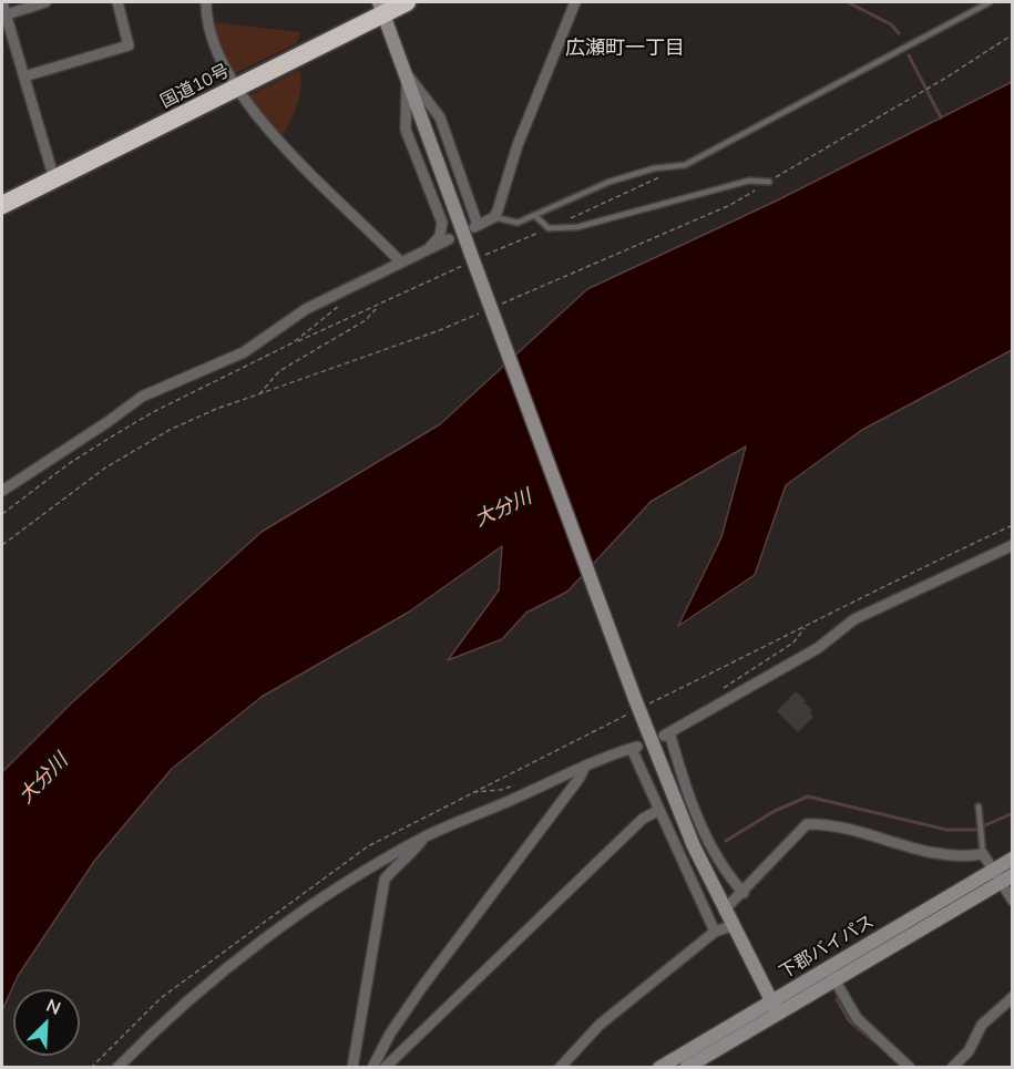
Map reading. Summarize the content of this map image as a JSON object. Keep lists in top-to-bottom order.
{
  "streets": {
    "highway": ["国道10号"],
    "street": ["下郡バイパス"]
  },
  "districts": ["広瀬町一丁目"],
  "water": ["大分川"],
  "north": "top right"
}
